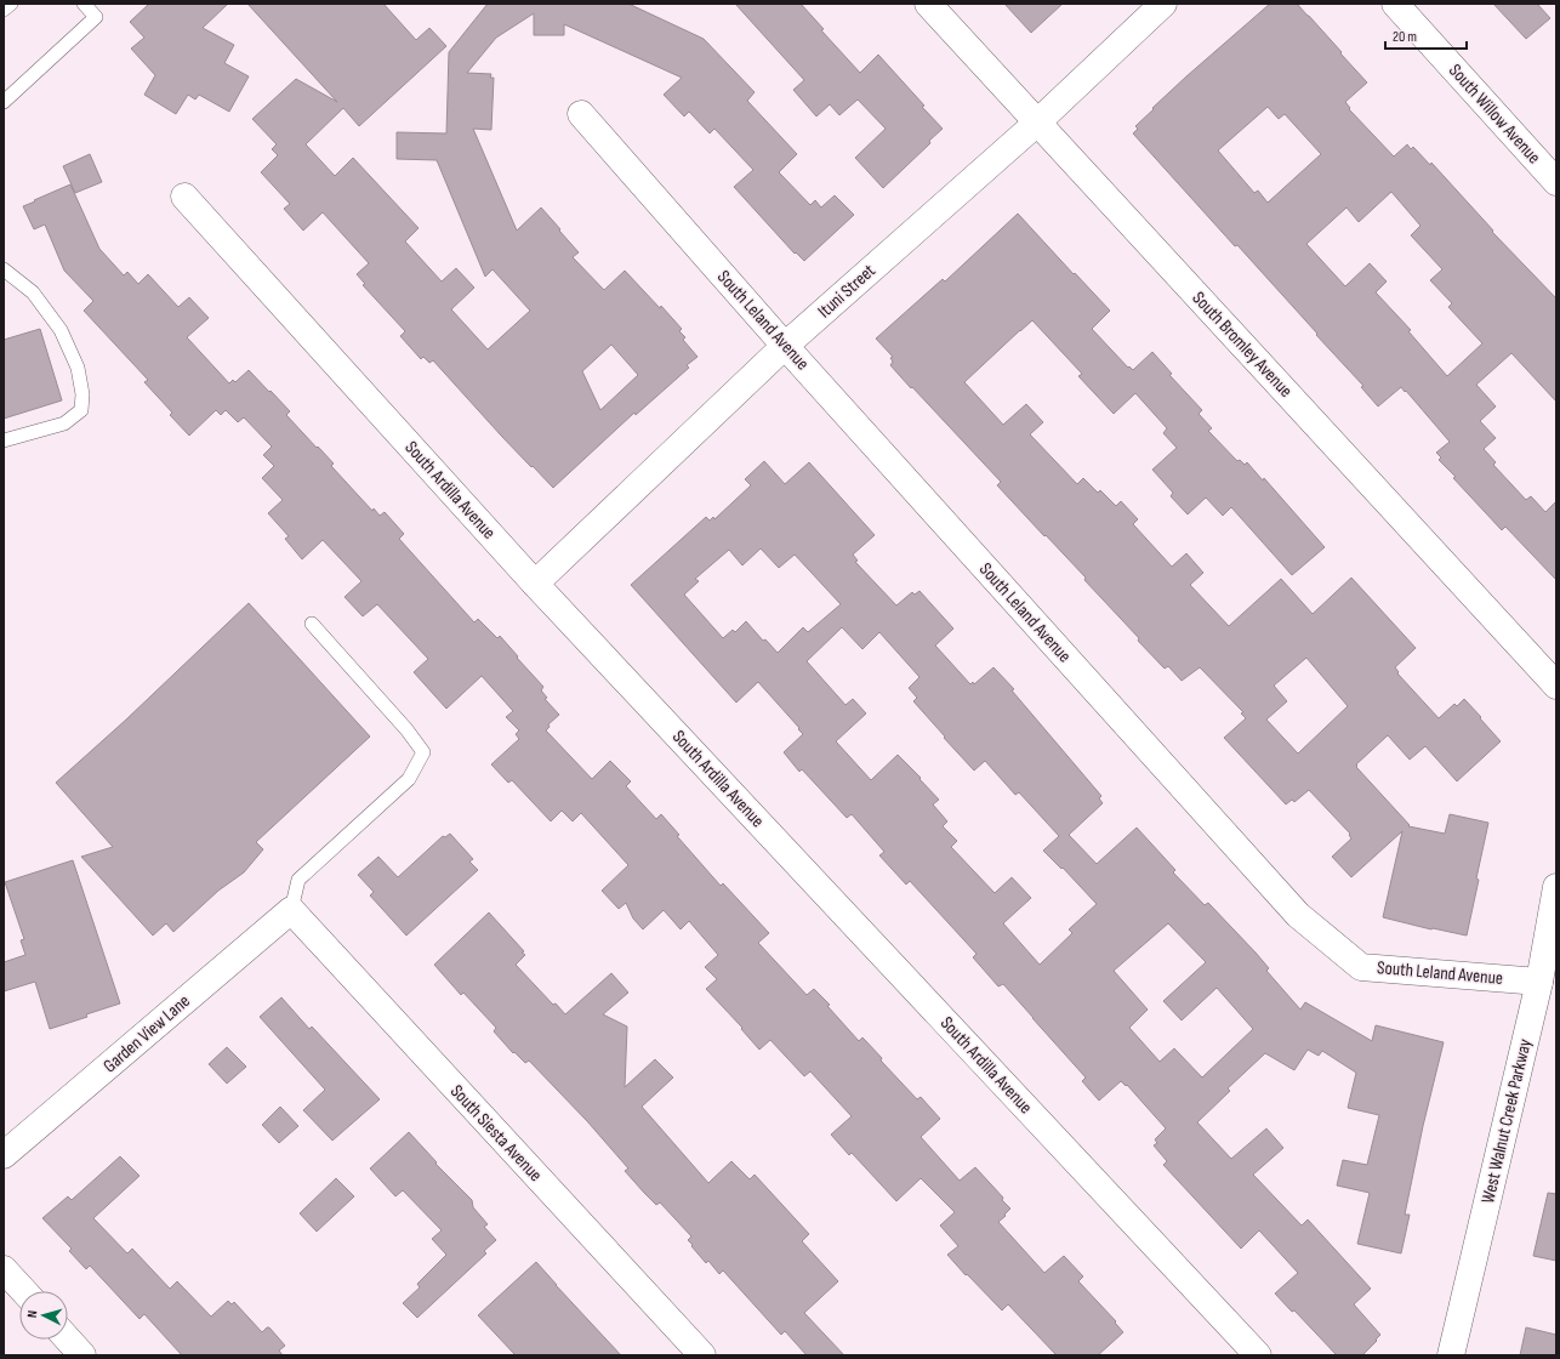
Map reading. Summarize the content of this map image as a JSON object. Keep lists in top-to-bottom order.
{
  "streets": {
    "street": [
      "South Willow Avenue",
      "Ituni Street",
      "South Leland Avenue",
      "South Bromley Avenue",
      "South Ardilla Avenue",
      "Garden View Lane",
      "West Walnut Creek Parkway",
      "South Siesta Avenue"
    ]
  },
  "crossings": [
    ["Ituni Street", "South Leland Avenue"],
    ["Ituni Street", "South Bromley Avenue"],
    ["Ituni Street", "South Ardilla Avenue"],
    ["South Leland Avenue", "West Walnut Creek Parkway"],
    ["Garden View Lane", "South Siesta Avenue"]
  ],
  "scale_bar": "20 m",
  "north": "left"
}
